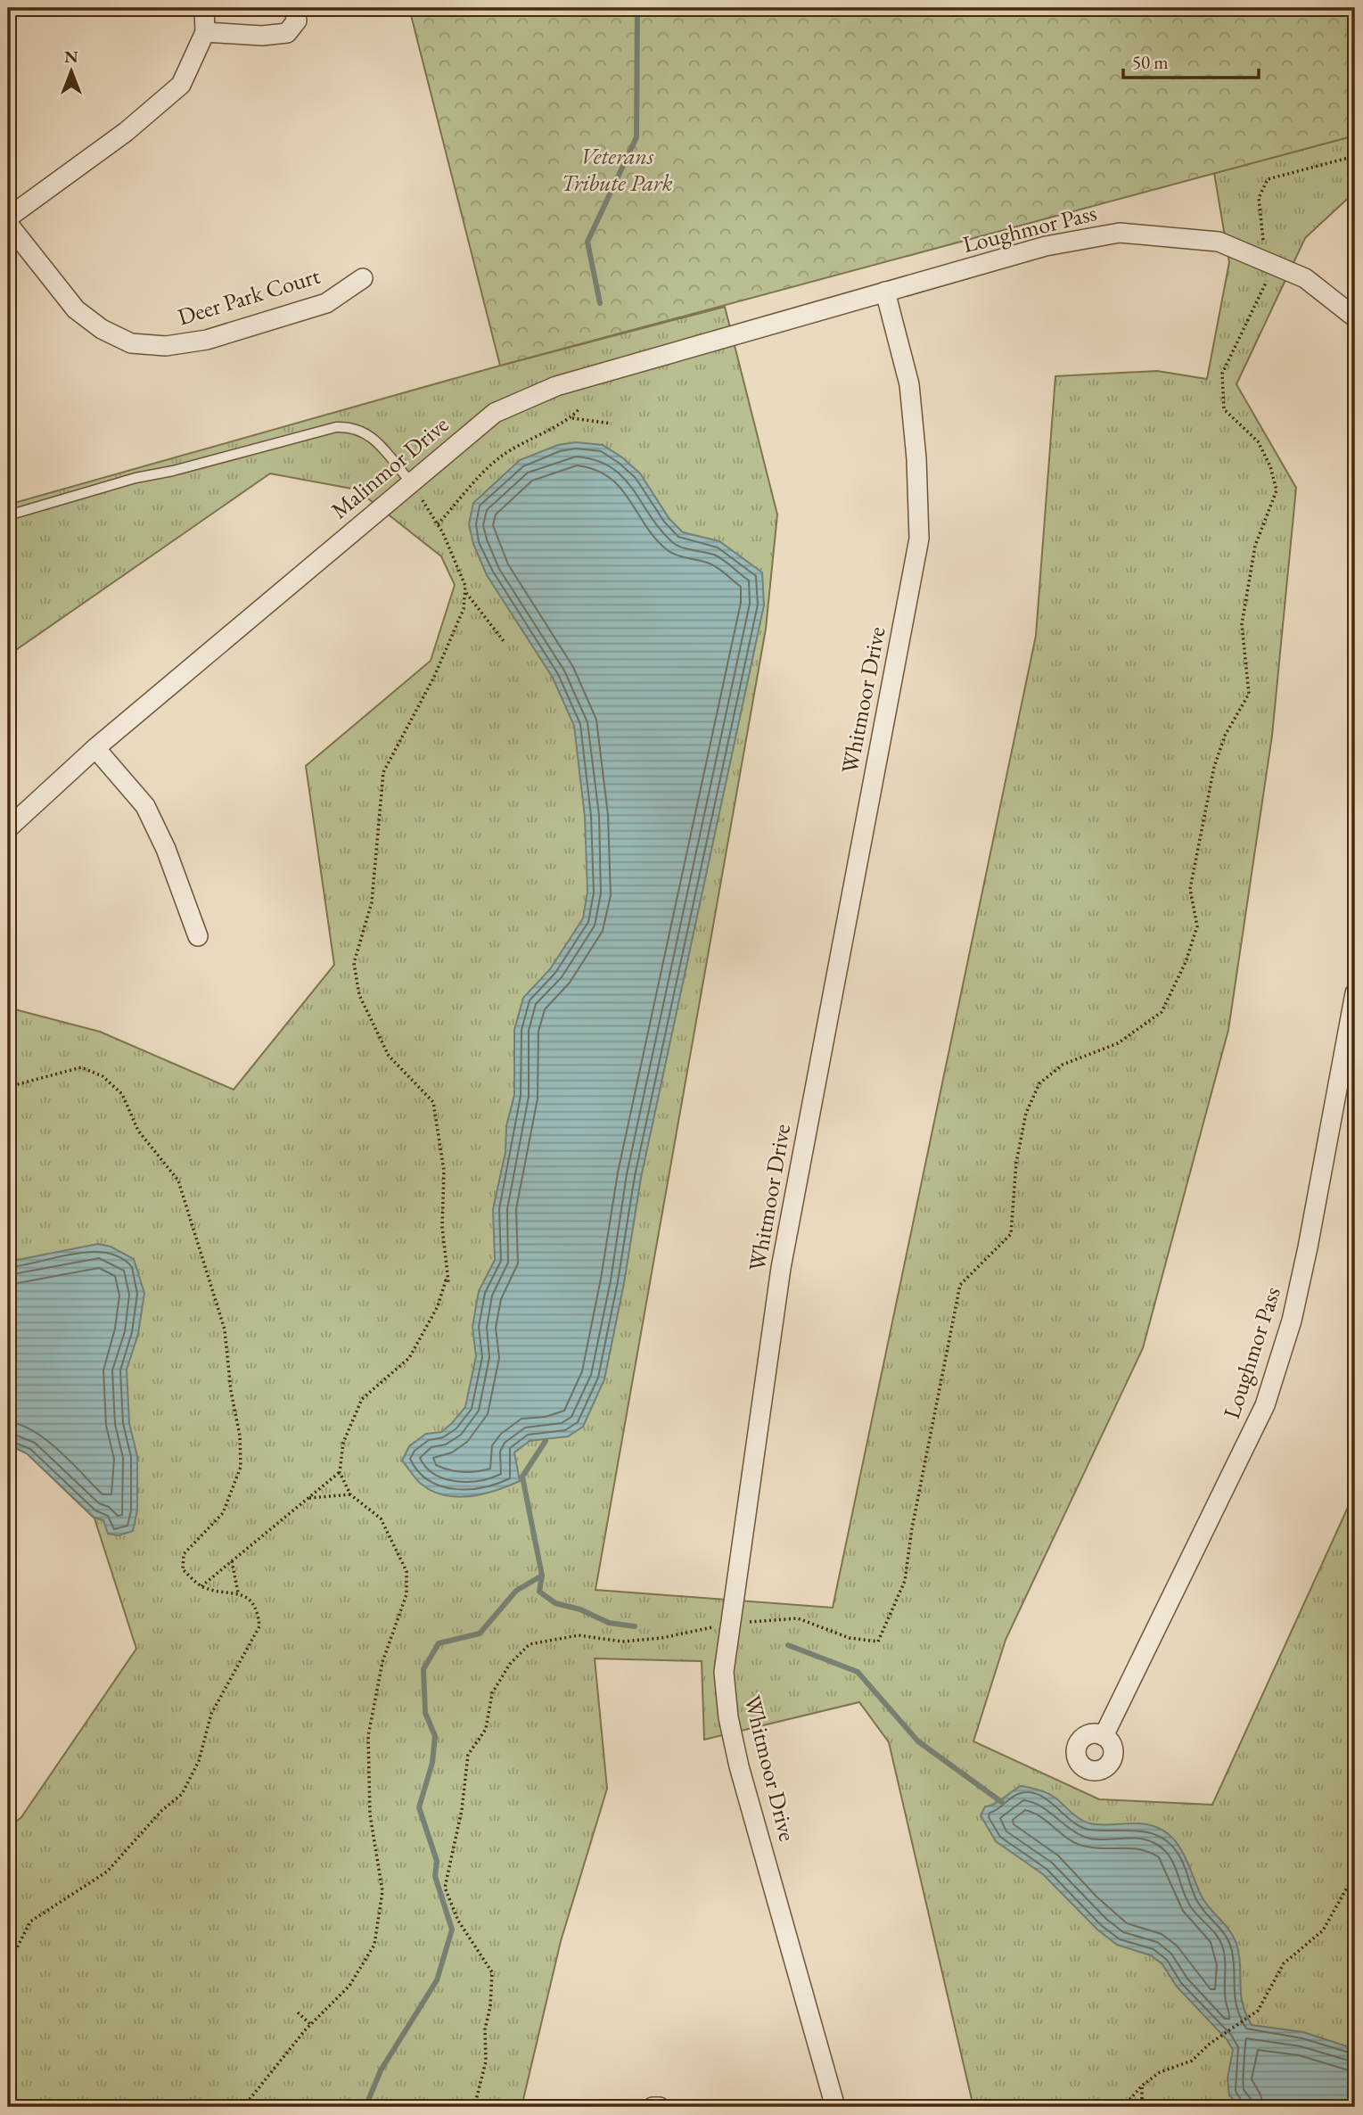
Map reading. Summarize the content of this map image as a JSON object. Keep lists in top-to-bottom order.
{
  "streets": {
    "street": [
      "Loughmor Pass",
      "Deer Park Court",
      "Malinmor Drive",
      "Whitmoor Drive"
    ]
  },
  "crossings": [
    ["Loughmor Pass", "Malinmor Drive"],
    ["Loughmor Pass", "Whitmoor Drive"],
    ["Malinmor Drive", "Whitmoor Drive"]
  ],
  "parks": ["Veterans Tribute Park"],
  "scale_bar": "50 m",
  "north": "top"
}
